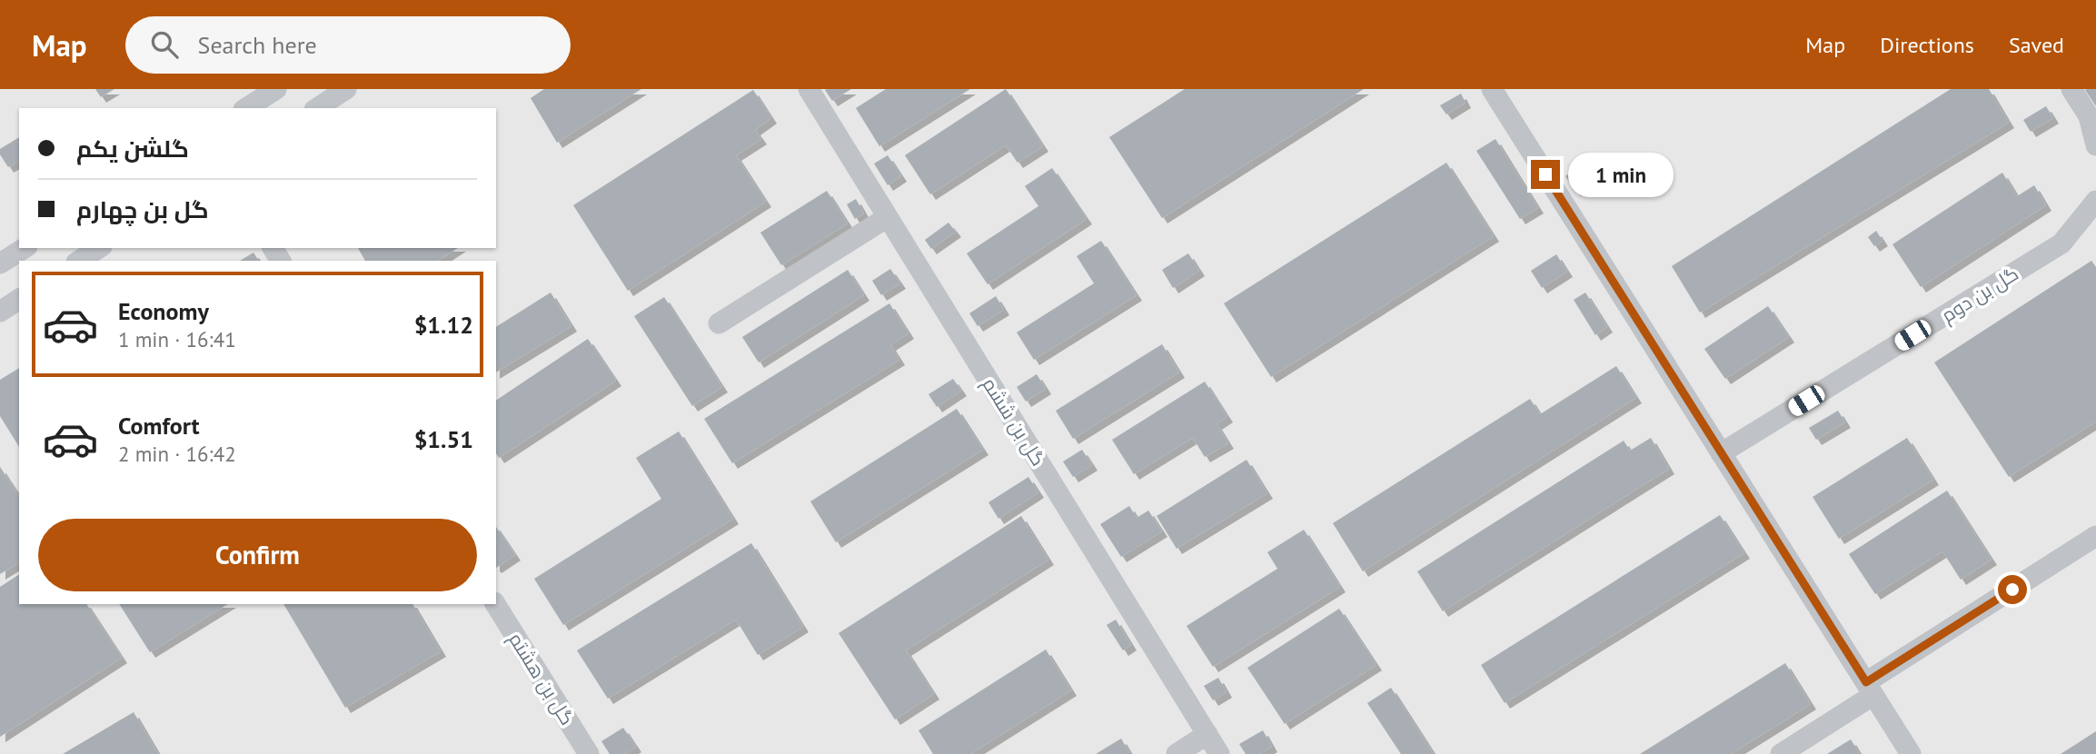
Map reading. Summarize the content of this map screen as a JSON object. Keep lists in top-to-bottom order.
{
  "streets": {
    "street": ["گل بن دوم", "گل بن ششم", "گل بن هشتم"]
  },
  "page": {
    "header": "Map",
    "search": "Search here",
    "nav": ["Map", "Directions", "Saved"],
    "banner": ["گلشن یکم", "گل بن چهارم"],
    "bubble": "1 min",
    "list": [
      {
        "name": "Economy",
        "note": "1 min · 16:41",
        "value": "$1.12"
      },
      {
        "name": "Comfort",
        "note": "2 min · 16:42",
        "value": "$1.51"
      }
    ],
    "buttons": "Confirm"
  }
}
